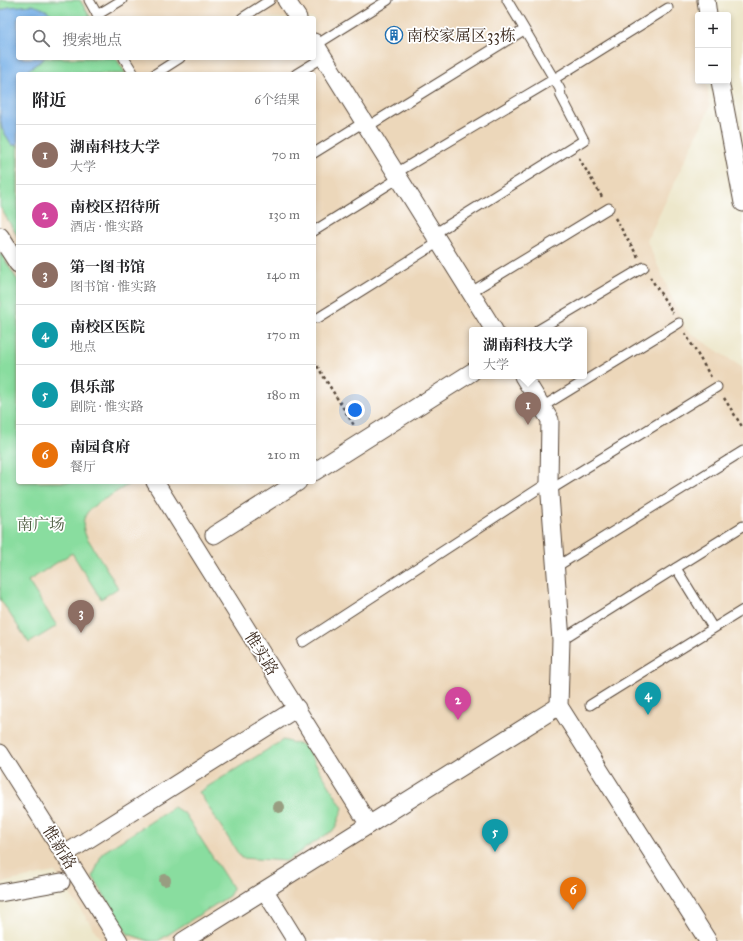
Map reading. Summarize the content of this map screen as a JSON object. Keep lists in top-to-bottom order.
{
  "streets": {
    "street": ["惟实路", "惟新路"]
  },
  "parks": ["南广场"],
  "places": {
    "building": ["南校家属区33栋"]
  },
  "page": {
    "map_buttons": ["+", "−"],
    "search": "搜索地点",
    "heading": ["附近", "6个结果"],
    "list": [
      {
        "mark": "1",
        "name": "湖南科技大学",
        "note": "大学",
        "value": "70 m"
      },
      {
        "mark": "2",
        "name": "南校区招待所",
        "note": "酒店 · 惟实路",
        "value": "130 m"
      },
      {
        "mark": "3",
        "name": "第一图书馆",
        "note": "图书馆 · 惟实路",
        "value": "140 m"
      },
      {
        "mark": "4",
        "name": "南校区医院",
        "note": "地点",
        "value": "170 m"
      },
      {
        "mark": "5",
        "name": "俱乐部",
        "note": "剧院 · 惟实路",
        "value": "180 m"
      },
      {
        "mark": "6",
        "name": "南园食府",
        "note": "餐厅",
        "value": "210 m"
      }
    ],
    "popup": ["湖南科技大学", "大学"],
    "pins": [
      "1",
      "3",
      "4",
      "2",
      "5",
      "6"
    ]
  }
}
